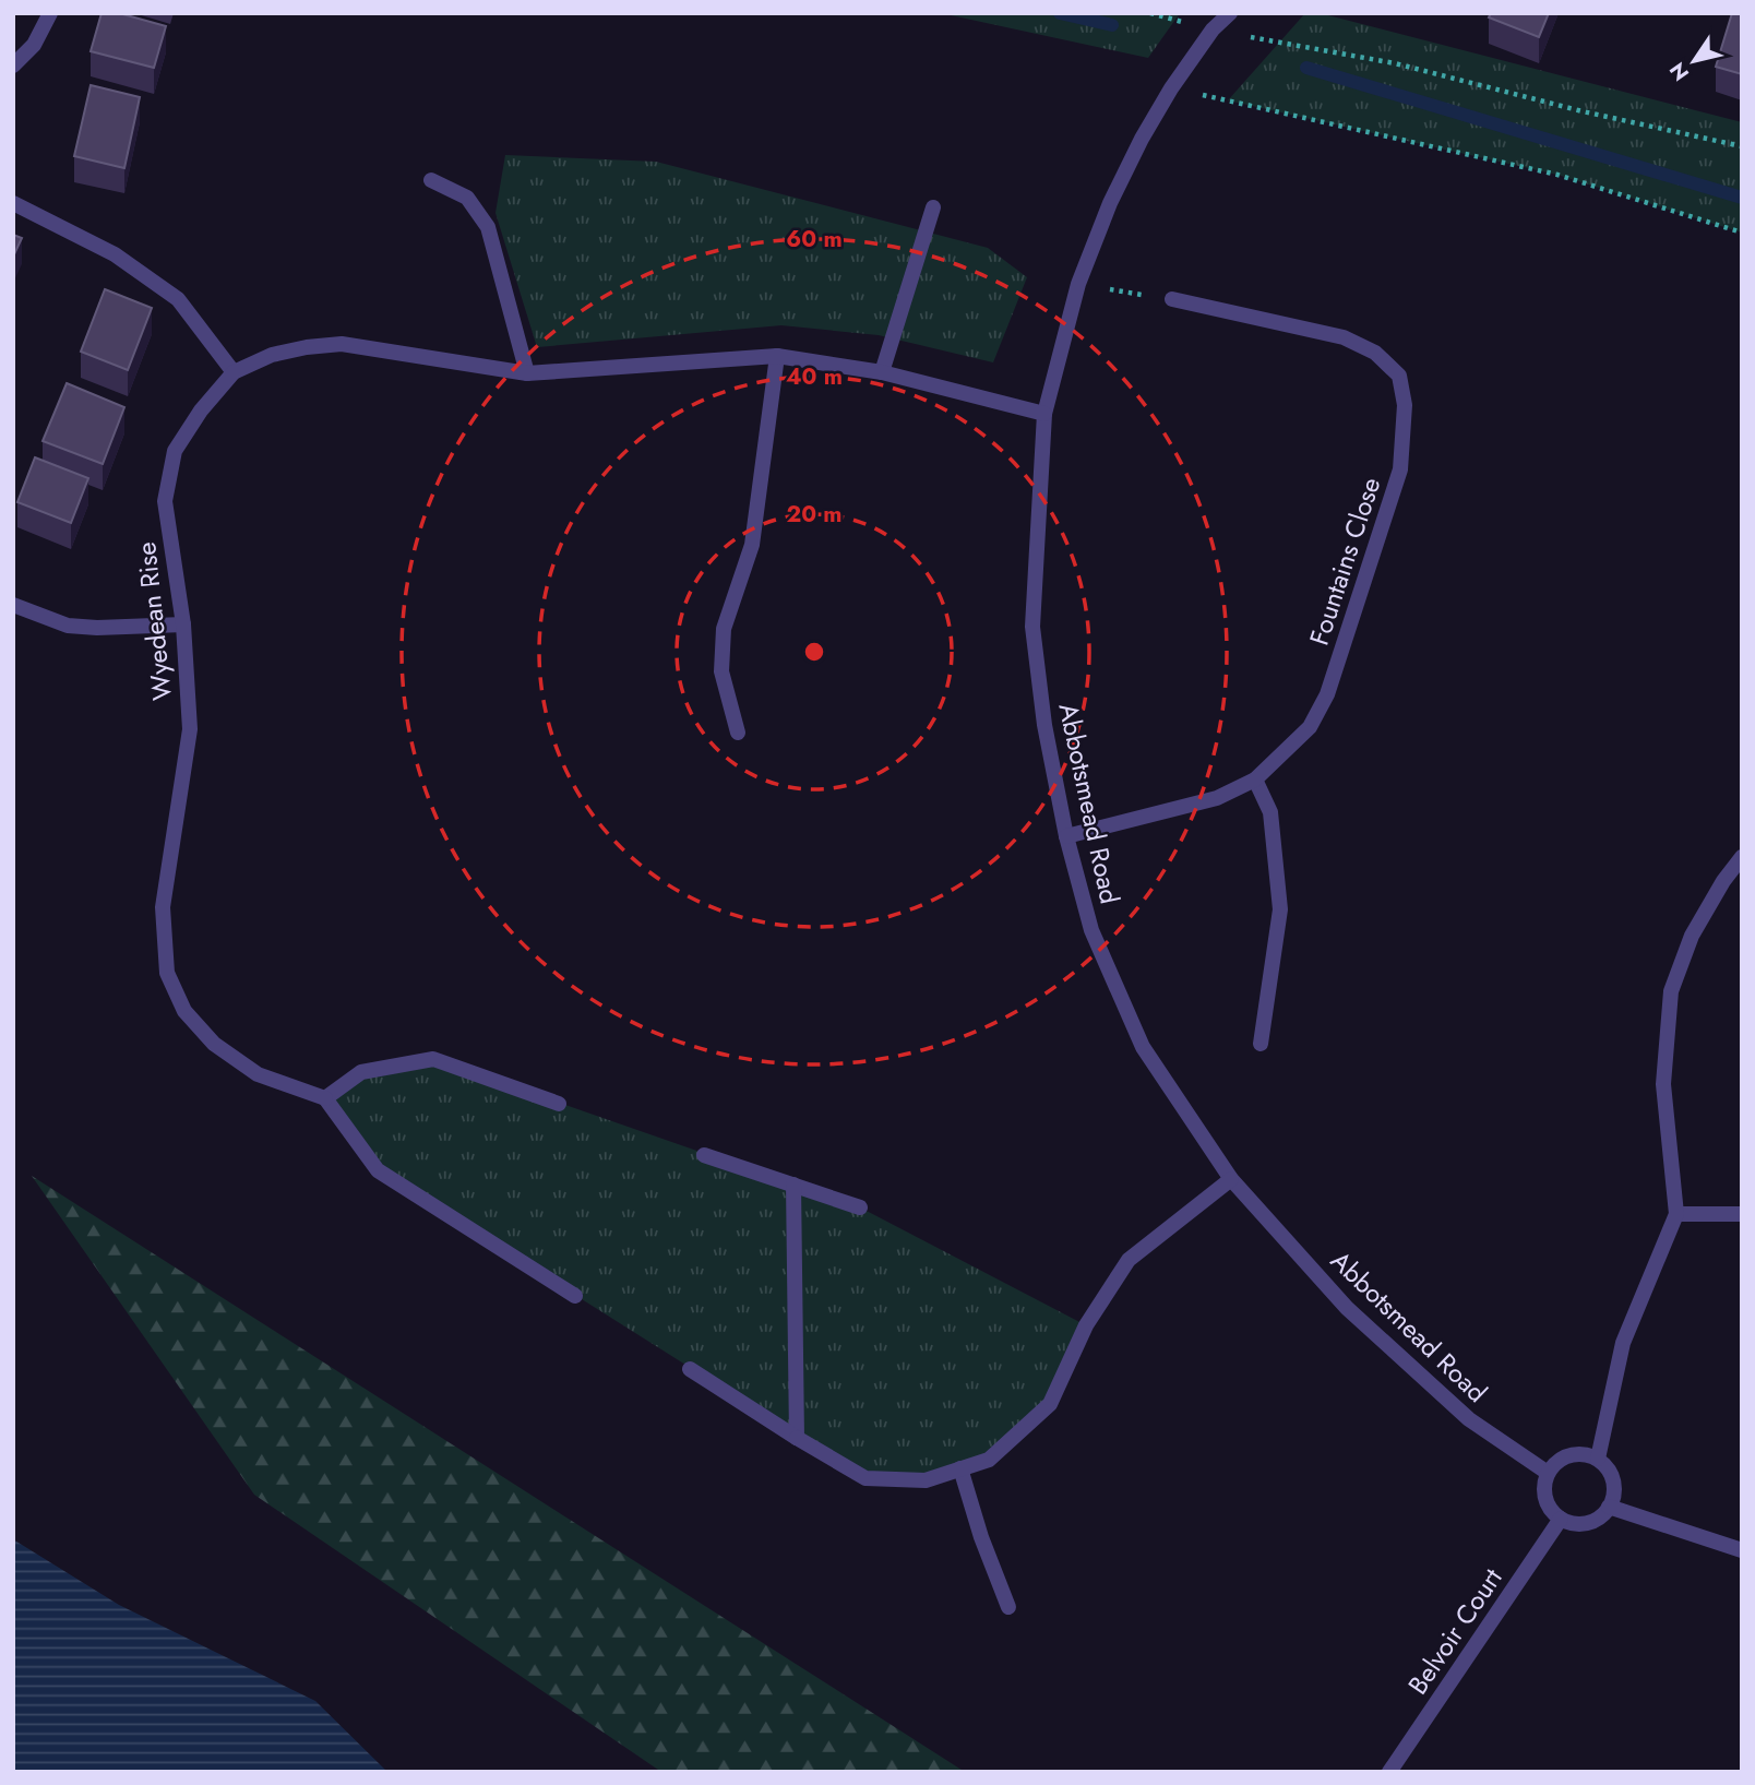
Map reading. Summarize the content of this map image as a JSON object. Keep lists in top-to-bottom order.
{
  "streets": {
    "street": [
      "Fountains Close",
      "Wyedean Rise",
      "Abbotsmead Road",
      "Belvoir Court"
    ]
  },
  "crossings": [
    ["Fountains Close", "Abbotsmead Road"],
    ["Wyedean Rise", "Abbotsmead Road"],
    ["Abbotsmead Road", "Belvoir Court"]
  ],
  "north": "bottom left",
  "rings": ["60 m", "40 m", "20 m"]
}
